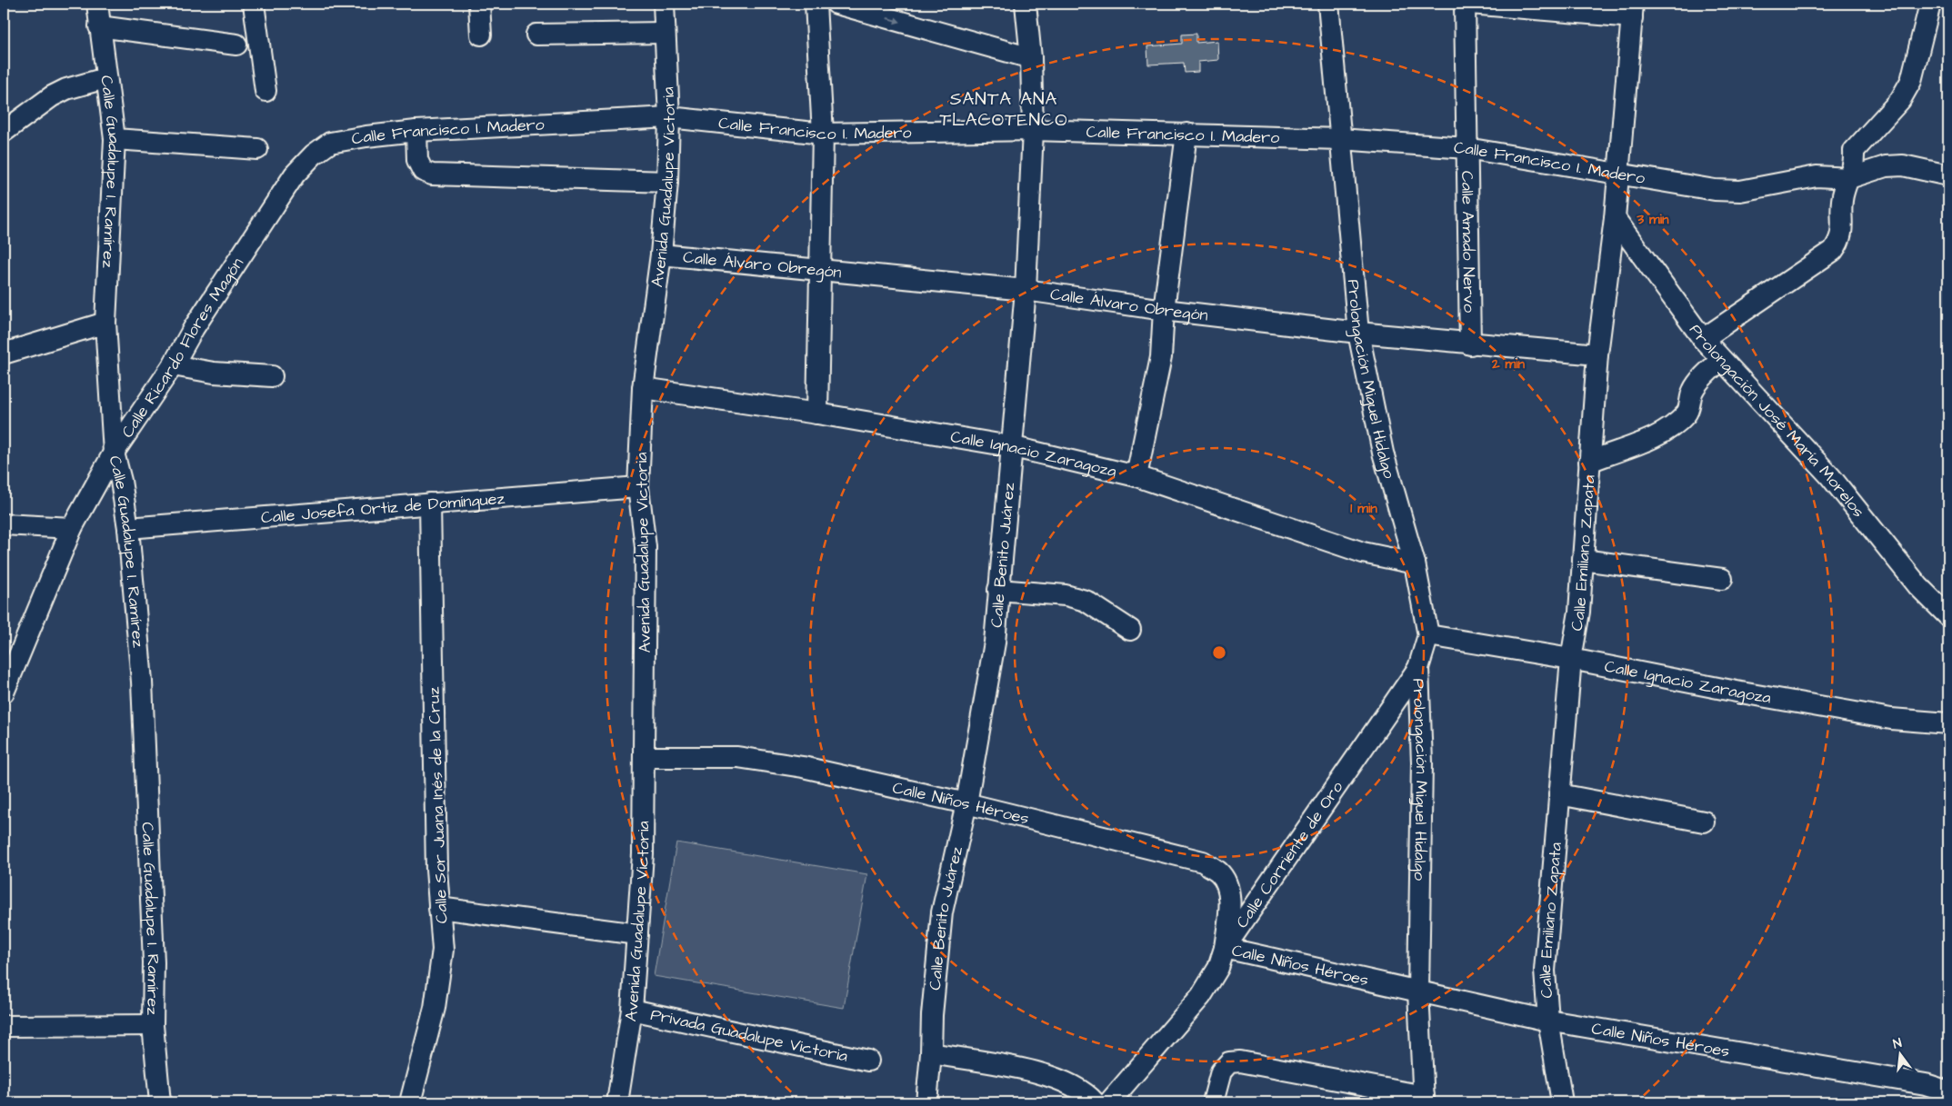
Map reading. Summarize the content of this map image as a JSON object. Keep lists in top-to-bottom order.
{
  "streets": {
    "street": [
      "Calle Francisco I. Madero",
      "Calle Guadalupe I. Ramírez",
      "Avenida Guadalupe Victoria",
      "Calle Amado Nervo",
      "Calle Álvaro Obregón",
      "Calle Ricardo Flores Magón",
      "Prolongación Miguel Hidalgo",
      "Prolongación José María Morelos",
      "Calle Ignacio Zaragoza",
      "Calle Josefa Ortiz de Domínguez",
      "Calle Emiliano Zapata",
      "Calle Benito Juárez",
      "Calle Niños Héroes",
      "Calle Sor Juana Inés de la Cruz",
      "Calle Corriente de Oro",
      "Privada Guadalupe Victoria"
    ]
  },
  "crossings": [
    ["Calle Francisco I. Madero", "Avenida Guadalupe Victoria"],
    ["Calle Francisco I. Madero", "Calle Amado Nervo"],
    ["Calle Francisco I. Madero", "Calle Ricardo Flores Magón"],
    ["Calle Francisco I. Madero", "Prolongación Miguel Hidalgo"],
    ["Calle Francisco I. Madero", "Calle Emiliano Zapata"],
    ["Calle Francisco I. Madero", "Calle Benito Juárez"],
    ["Calle Guadalupe I. Ramírez", "Calle Ricardo Flores Magón"],
    ["Calle Guadalupe I. Ramírez", "Calle Josefa Ortiz de Domínguez"],
    ["Avenida Guadalupe Victoria", "Calle Álvaro Obregón"],
    ["Avenida Guadalupe Victoria", "Calle Ignacio Zaragoza"],
    ["Avenida Guadalupe Victoria", "Calle Josefa Ortiz de Domínguez"],
    ["Avenida Guadalupe Victoria", "Calle Niños Héroes"],
    ["Avenida Guadalupe Victoria", "Privada Guadalupe Victoria"],
    ["Calle Amado Nervo", "Calle Álvaro Obregón"],
    ["Calle Álvaro Obregón", "Prolongación Miguel Hidalgo"],
    ["Calle Álvaro Obregón", "Calle Emiliano Zapata"],
    ["Calle Álvaro Obregón", "Calle Benito Juárez"],
    ["Prolongación Miguel Hidalgo", "Calle Ignacio Zaragoza"],
    ["Prolongación Miguel Hidalgo", "Calle Niños Héroes"],
    ["Prolongación Miguel Hidalgo", "Calle Corriente de Oro"],
    ["Prolongación José María Morelos", "Calle Emiliano Zapata"],
    ["Calle Ignacio Zaragoza", "Calle Emiliano Zapata"],
    ["Calle Ignacio Zaragoza", "Calle Benito Juárez"],
    ["Calle Josefa Ortiz de Domínguez", "Calle Sor Juana Inés de la Cruz"],
    ["Calle Emiliano Zapata", "Calle Niños Héroes"],
    ["Calle Benito Juárez", "Calle Niños Héroes"],
    ["Calle Niños Héroes", "Calle Corriente de Oro"]
  ],
  "districts": ["SANTA ANA TLACOTENCO"],
  "north": "top",
  "rings": ["3 min", "2 min", "1 min"]
}
